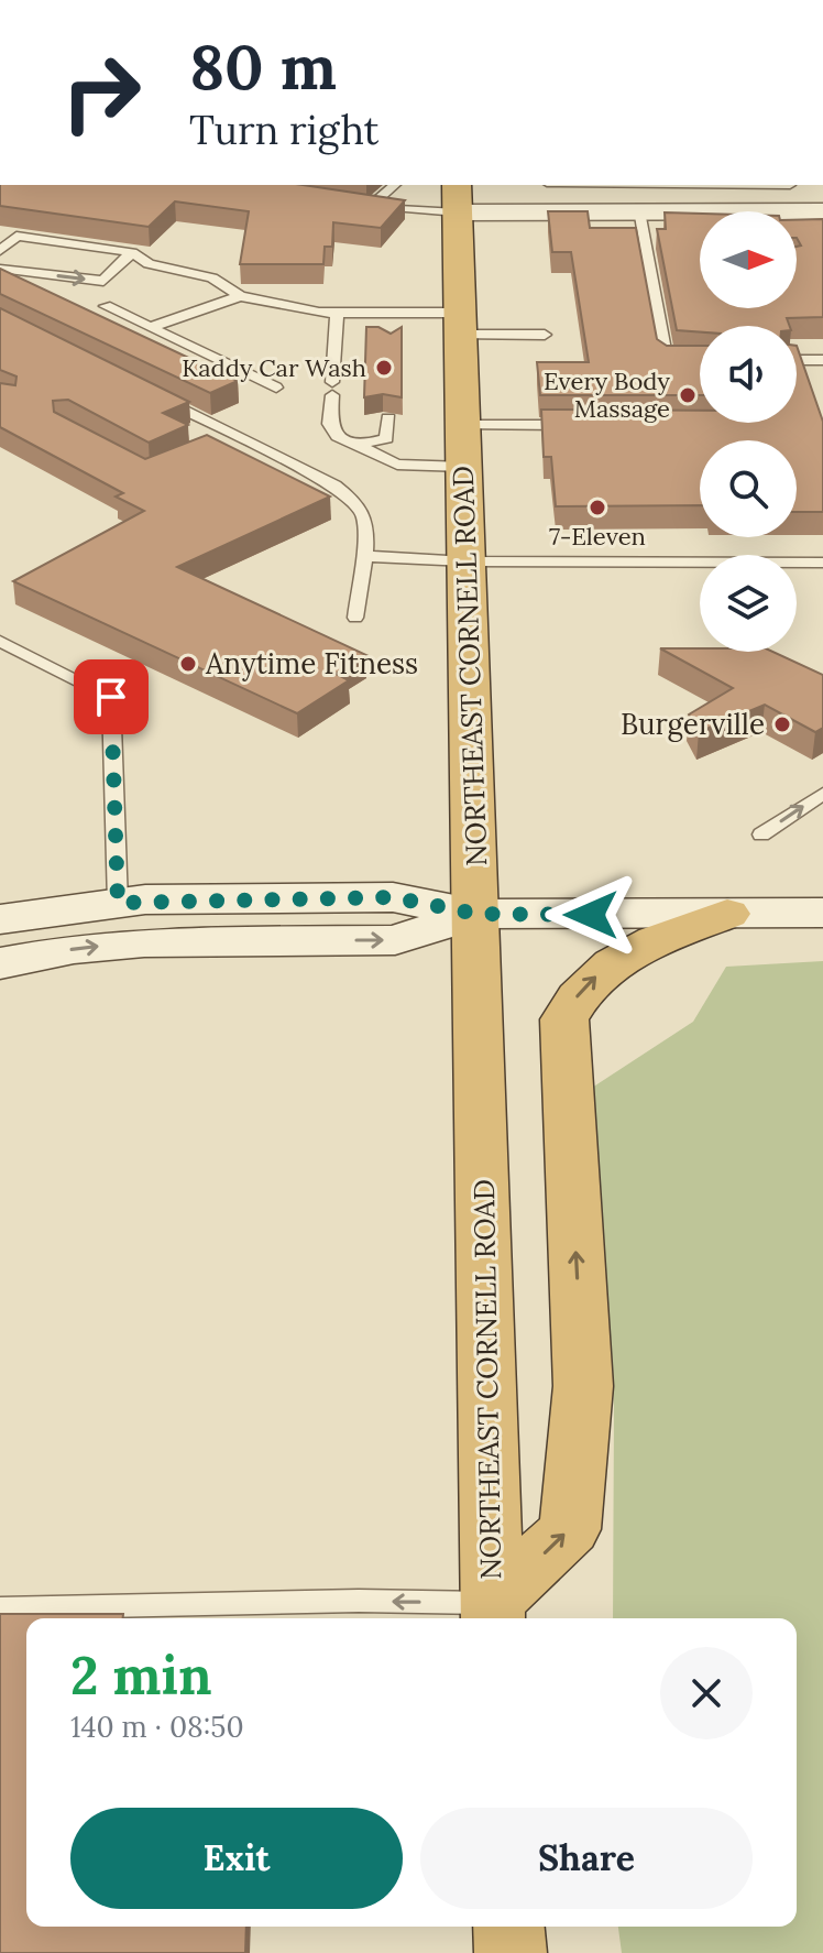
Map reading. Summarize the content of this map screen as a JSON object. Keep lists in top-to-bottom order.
{
  "streets": {
    "highway": ["NORTHEAST CORNELL ROAD"]
  },
  "places": [
    "Kaddy Car Wash",
    "Every Body Massage",
    "7-Eleven",
    "Anytime Fitness",
    "Burgerville"
  ],
  "north": "right",
  "page": {
    "turn": ["80 m", "Turn right"],
    "heading": ["2 min", "140 m · 08:50"],
    "buttons": ["Exit", "Share"]
  }
}
